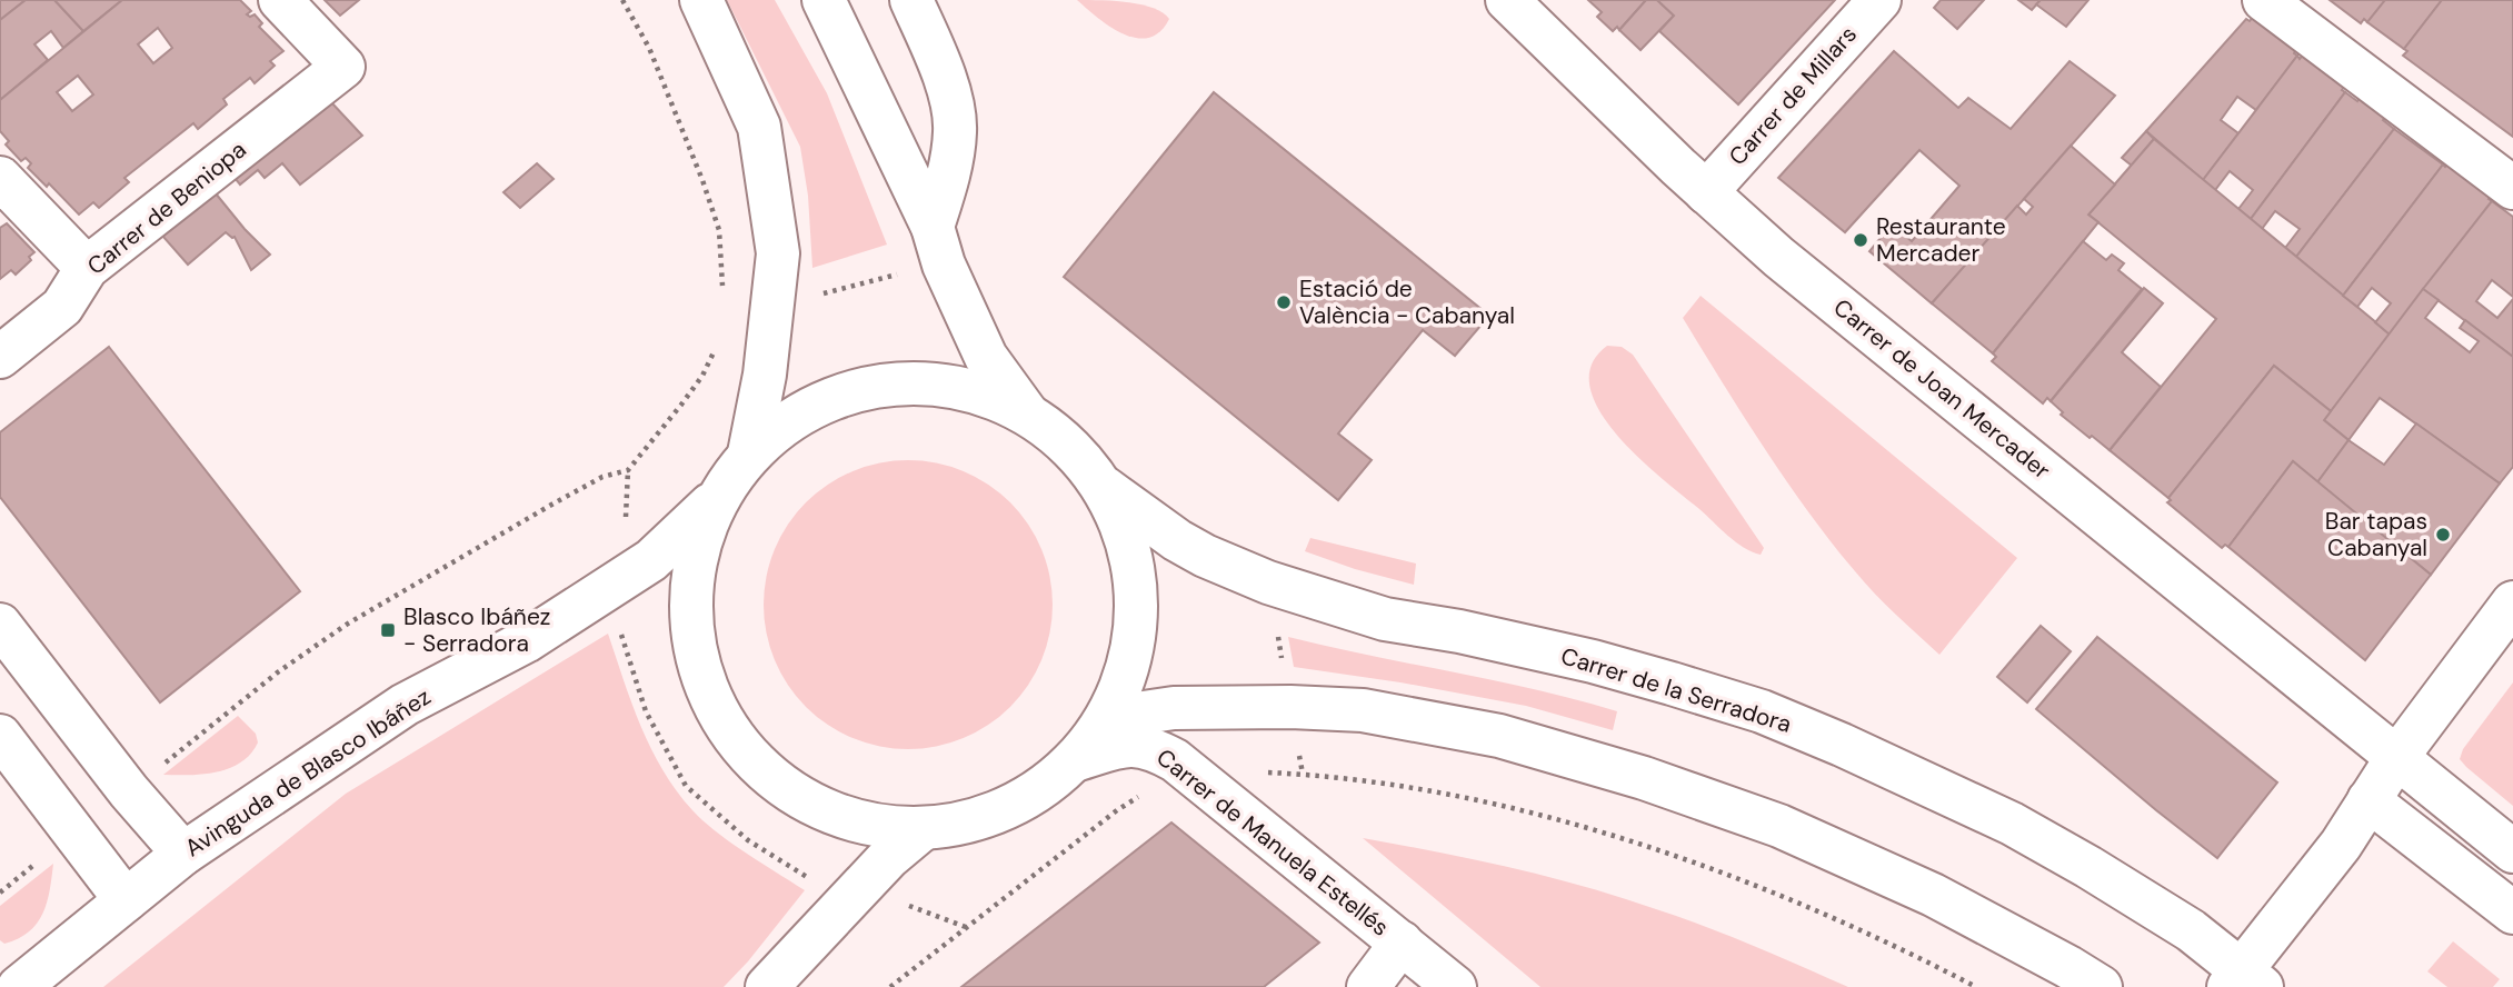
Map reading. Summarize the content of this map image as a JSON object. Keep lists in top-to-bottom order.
{
  "streets": {
    "main road": [
      "Carrer de Millars",
      "Carrer de Beniopa",
      "Carrer de Joan Mercader",
      "Carrer de la Serradora",
      "Avinguda de Blasco Ibáñez",
      "Carrer de Manuela Estellés"
    ]
  },
  "crossings": [
    ["Carrer de Millars", "Carrer de Joan Mercader"]
  ],
  "places": {
    "other": ["Restaurante Mercader", "Estació de València - Cabanyal", "Bar tapas Cabanyal"],
    "transit": ["Blasco Ibáñez - Serradora"]
  }
}
